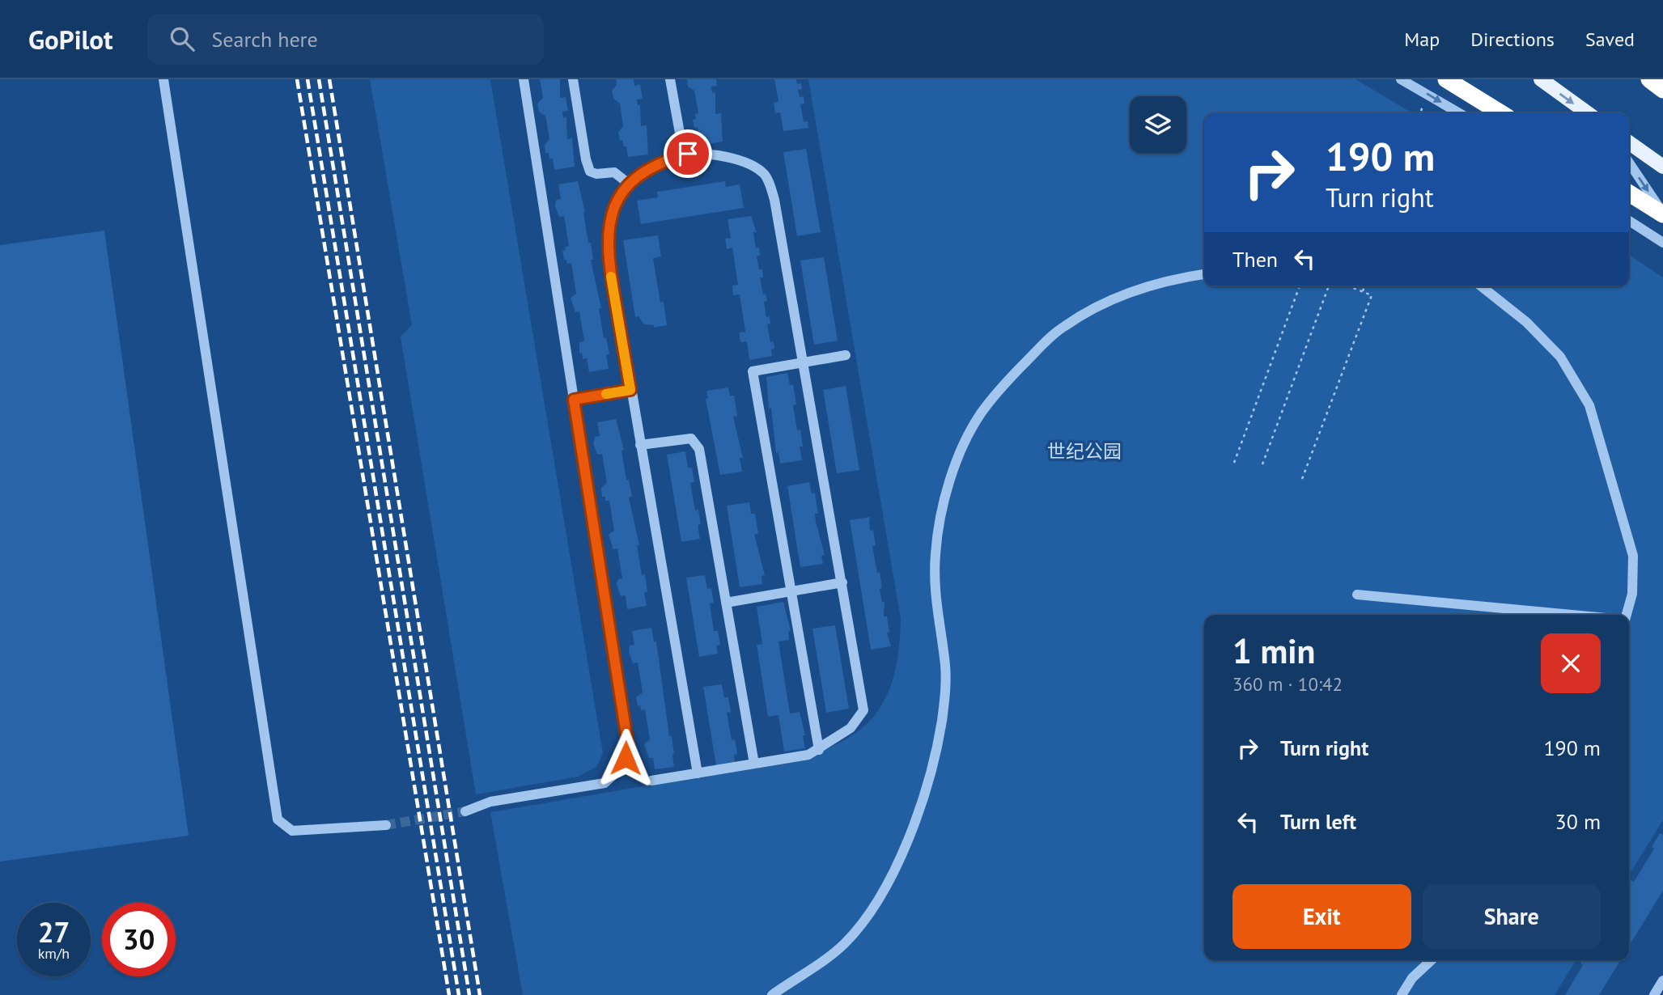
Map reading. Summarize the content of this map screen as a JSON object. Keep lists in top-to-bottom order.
{
  "parks": ["世纪公园"],
  "page": {
    "header": "GoPilot",
    "search": "Search here",
    "nav": ["Map", "Directions", "Saved"],
    "turn": ["190 m", "Turn right"],
    "then": "Then",
    "heading": ["1 min", "360 m · 10:42"],
    "list": [
      {
        "name": "Turn right",
        "value": "190 m"
      },
      {
        "name": "Turn left",
        "value": "30 m"
      }
    ],
    "buttons": ["Exit", "Share"],
    "speed": "27 km/h",
    "limit": "30"
  }
}
